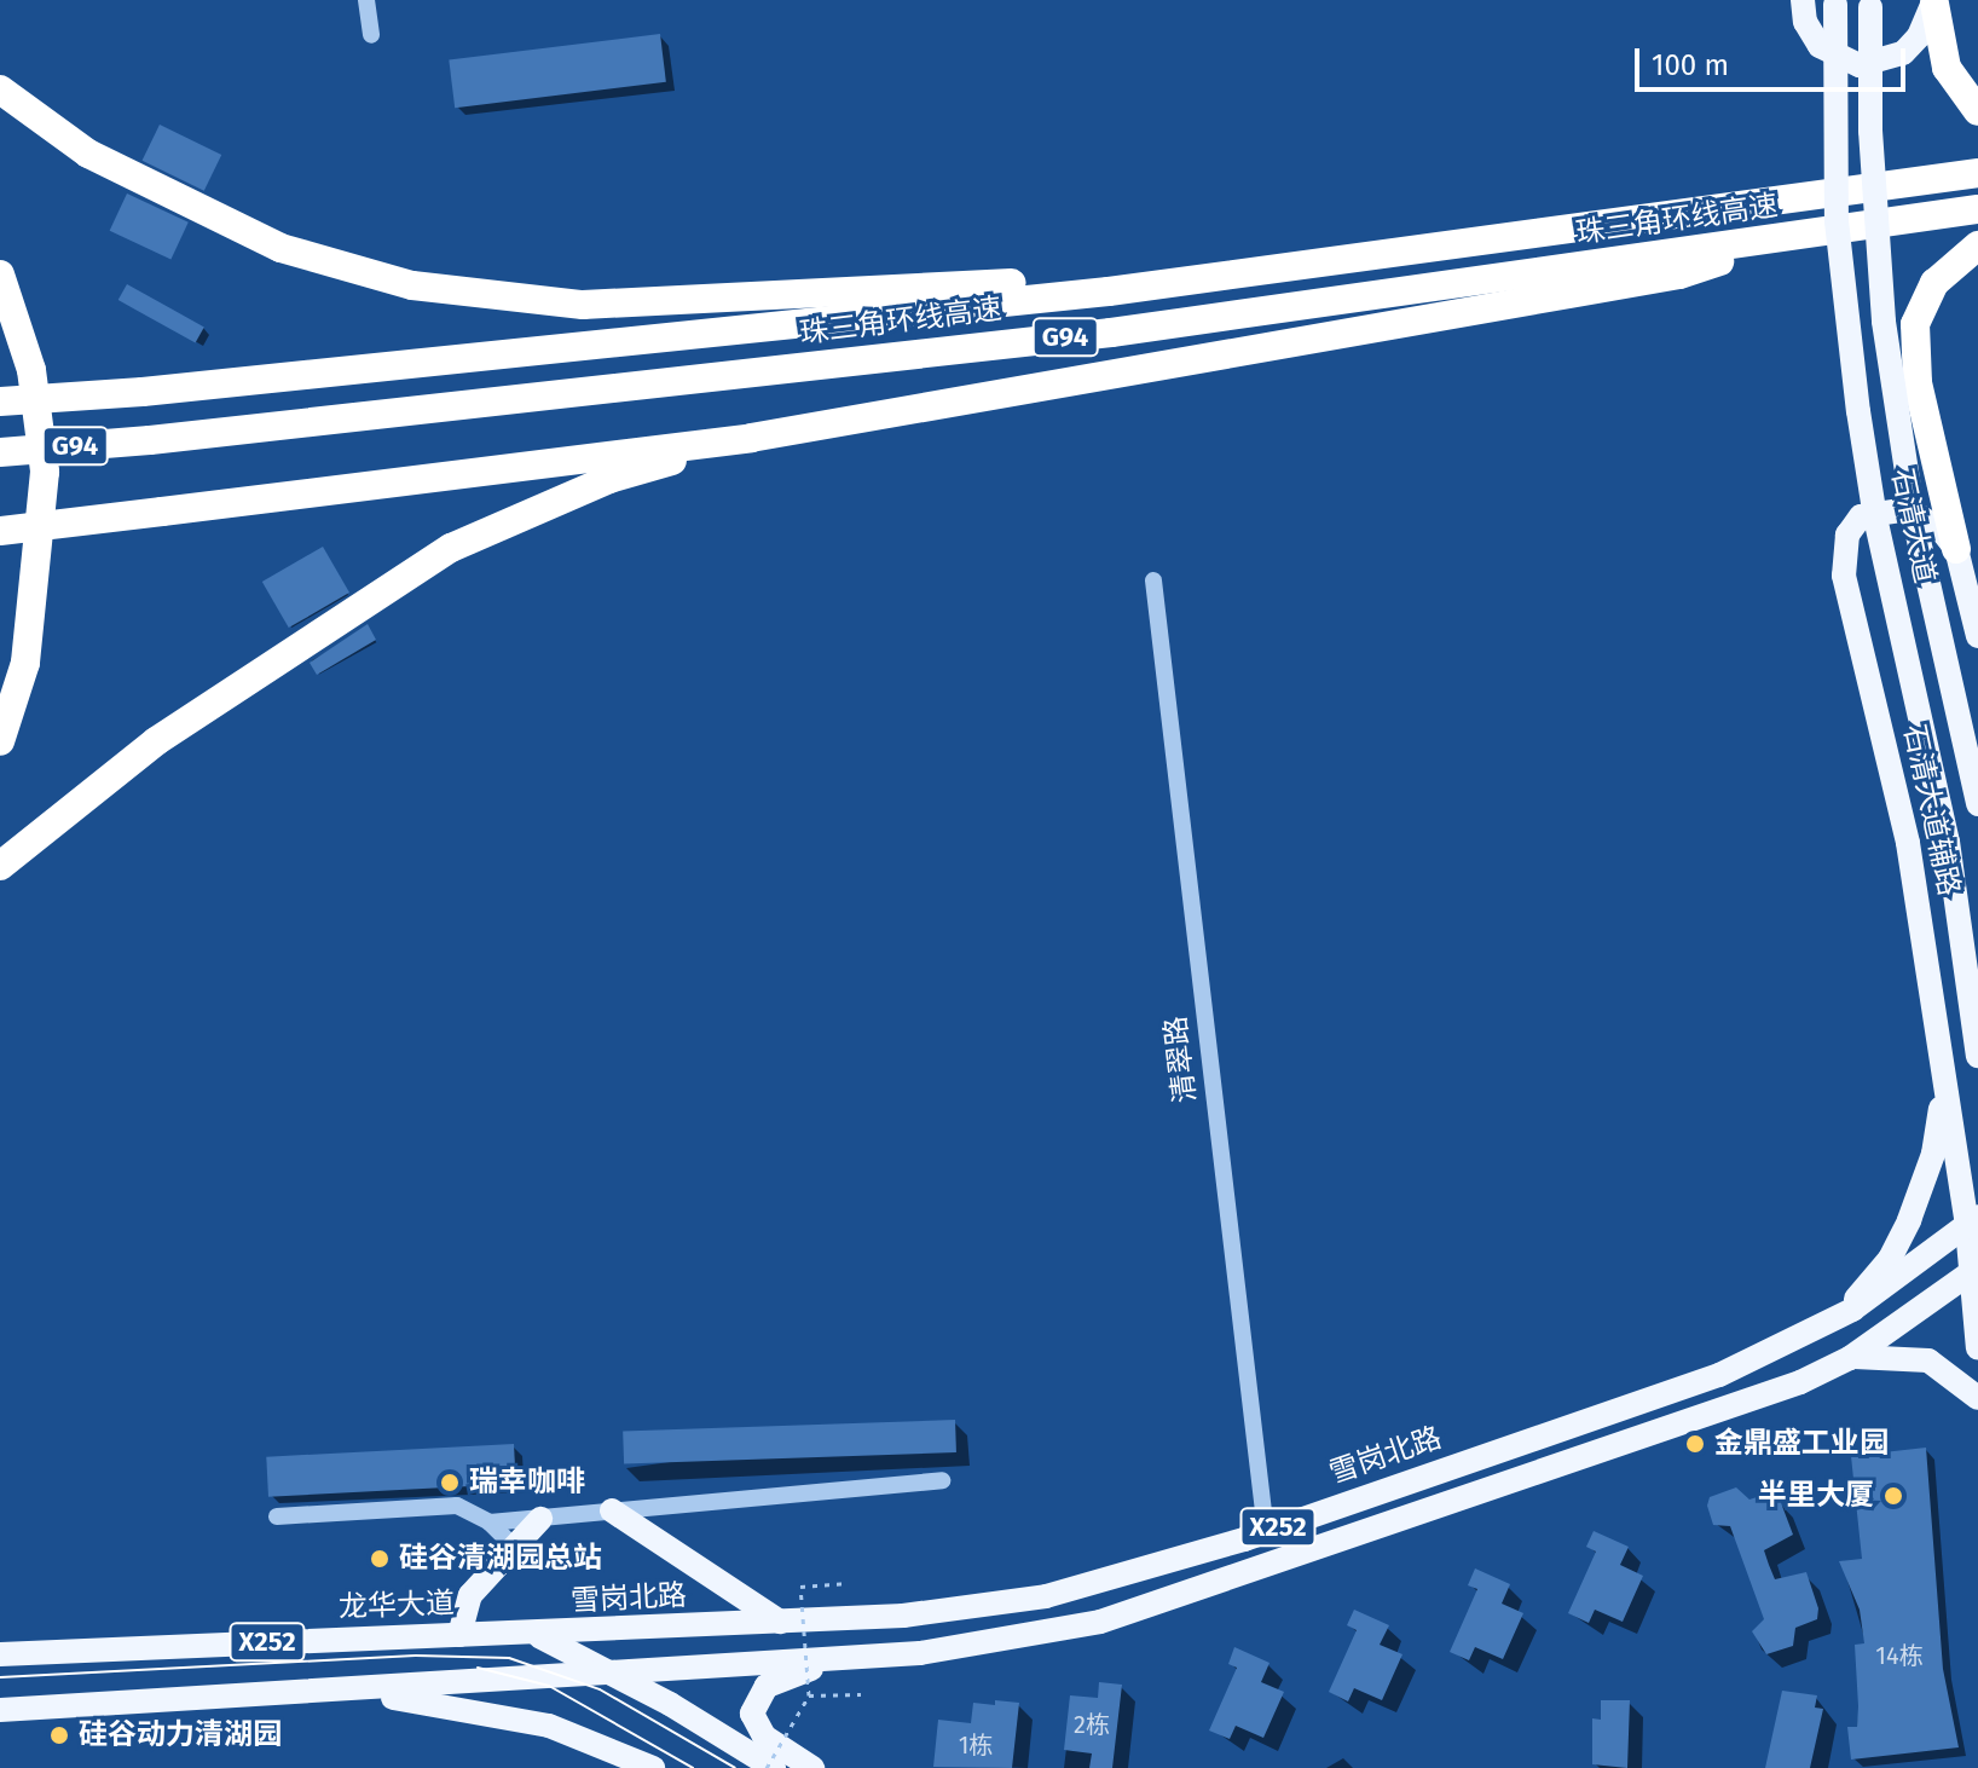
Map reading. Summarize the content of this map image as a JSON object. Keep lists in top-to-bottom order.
{
  "streets": {
    "highway": ["珠三角环线高速", "G94"],
    "main road": [
      "石清大道",
      "石清大道辅路",
      "雪岗北路",
      "X252",
      "龙华大道"
    ],
    "street": ["清翠路"]
  },
  "crossings": [
    ["石清大道辅路", "雪岗北路"],
    ["石清大道辅路", "X252"],
    ["清翠路", "雪岗北路"],
    ["雪岗北路", "龙华大道"],
    ["X252", "龙华大道"]
  ],
  "places": [
    "金鼎盛工业园",
    "瑞幸咖啡",
    "半里大厦",
    "硅谷清湖园总站",
    "硅谷动力清湖园"
  ],
  "house_numbers": ["14栋", "2栋", "1栋"],
  "scale_bar": "100 m"
}
